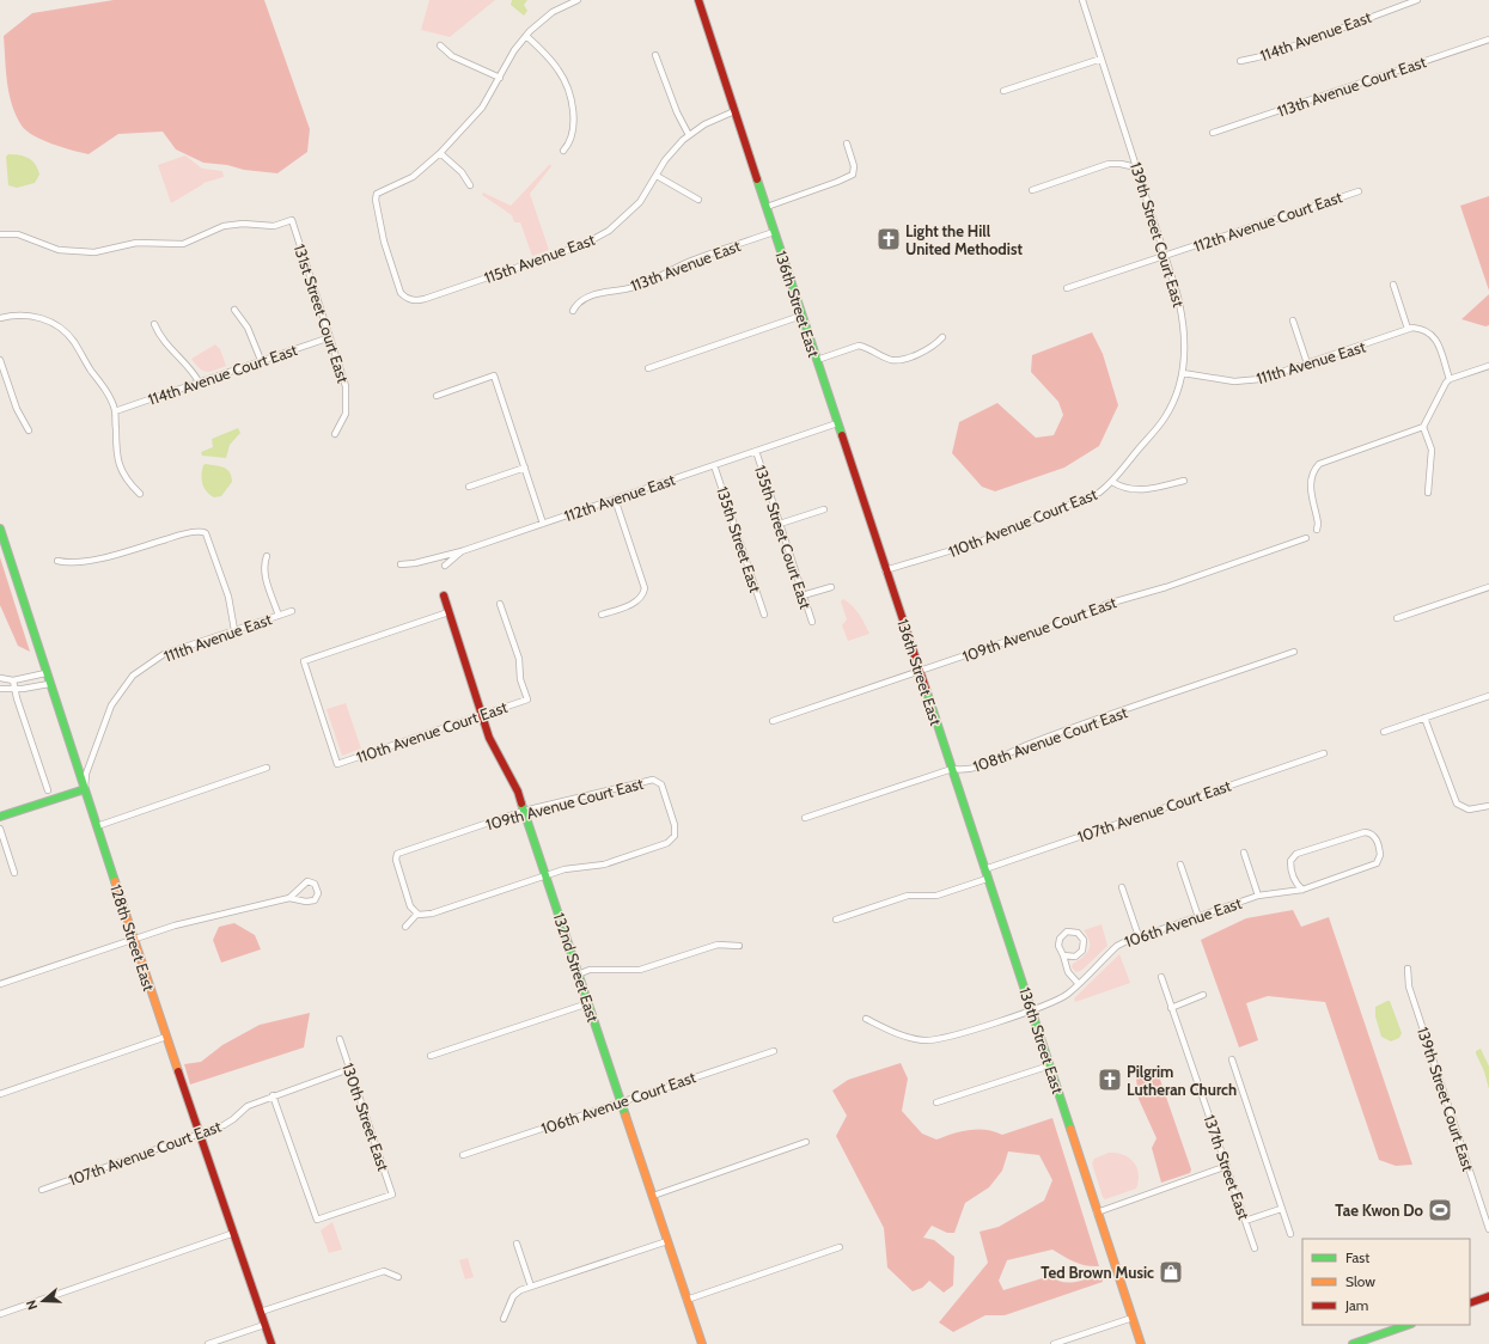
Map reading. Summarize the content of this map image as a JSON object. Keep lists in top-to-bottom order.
{
  "streets": {
    "street": [
      "114th Avenue East",
      "113th Avenue Court East",
      "112th Avenue Court East",
      "139th Street Court East",
      "115th Avenue East",
      "113th Avenue East",
      "136th Street East",
      "131st Street Court East",
      "111th Avenue East",
      "114th Avenue Court East",
      "112th Avenue East",
      "110th Avenue Court East",
      "135th Street Court East",
      "135th Street East",
      "109th Avenue Court East",
      "108th Avenue Court East",
      "107th Avenue Court East",
      "106th Avenue East",
      "128th Street East",
      "132nd Street East",
      "106th Avenue Court East",
      "130th Street East",
      "137th Street East"
    ]
  },
  "crossings": [
    ["112th Avenue Court East", "139th Street Court East"],
    ["139th Street Court East", "111th Avenue East"],
    ["139th Street Court East", "110th Avenue Court East"],
    ["115th Avenue East", "136th Street East"],
    ["113th Avenue East", "136th Street East"],
    ["136th Street East", "112th Avenue East"],
    ["136th Street East", "110th Avenue Court East"],
    ["136th Street East", "109th Avenue Court East"],
    ["136th Street East", "108th Avenue Court East"],
    ["136th Street East", "107th Avenue Court East"],
    ["136th Street East", "106th Avenue East"],
    ["131st Street Court East", "114th Avenue Court East"],
    ["111th Avenue East", "128th Street East"],
    ["112th Avenue East", "135th Street Court East"],
    ["112th Avenue East", "135th Street East"],
    ["110th Avenue Court East", "132nd Street East"],
    ["109th Avenue Court East", "132nd Street East"],
    ["107th Avenue Court East", "128th Street East"],
    ["107th Avenue Court East", "130th Street East"],
    ["132nd Street East", "106th Avenue Court East"]
  ],
  "places": {
    "church": ["Light the Hill United Methodist", "Pilgrim Lutheran Church"],
    "sports": ["Tae Kwon Do"],
    "shop": ["Ted Brown Music"]
  },
  "legend": ["Fast", "Slow", "Jam"],
  "north": "left"
}
